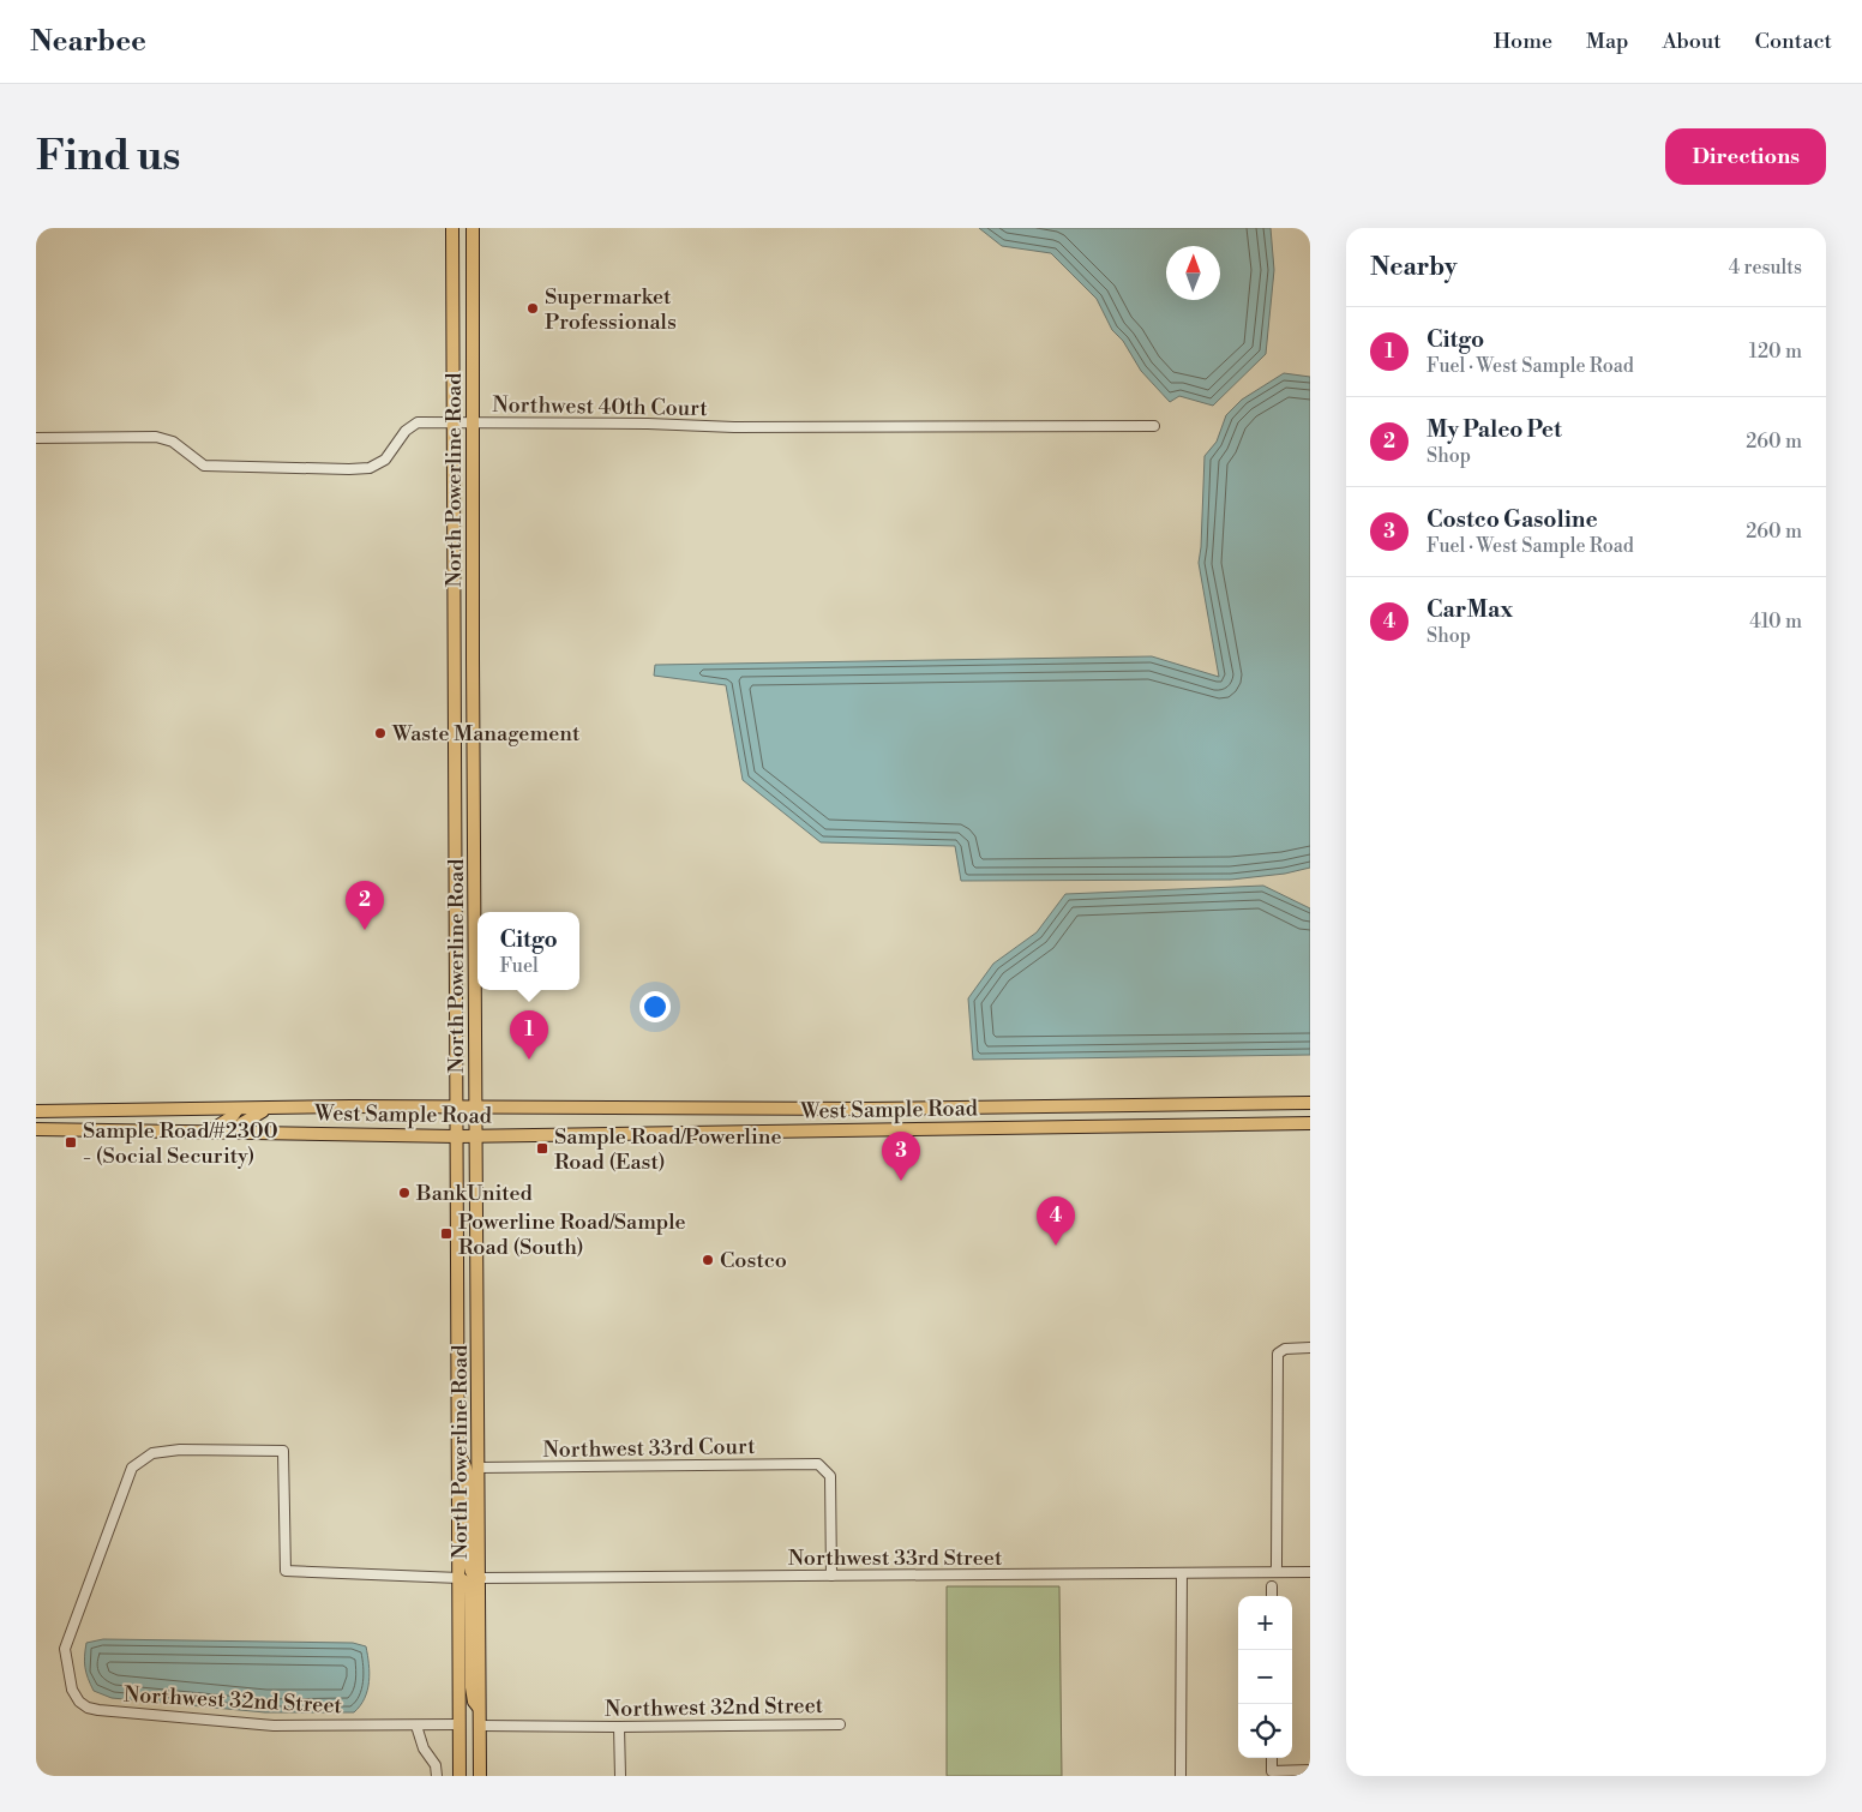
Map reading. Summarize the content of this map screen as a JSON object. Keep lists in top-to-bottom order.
{
  "streets": {
    "main road": ["North Powerline Road", "West Sample Road"],
    "street": [
      "Northwest 40th Court",
      "Northwest 33rd Court",
      "Northwest 33rd Street",
      "Northwest 32nd Street"
    ]
  },
  "crossings": [
    ["Northwest 40th Court", "North Powerline Road"],
    ["North Powerline Road", "West Sample Road"],
    ["North Powerline Road", "Northwest 33rd Court"],
    ["North Powerline Road", "Northwest 33rd Street"],
    ["North Powerline Road", "Northwest 32nd Street"],
    ["Northwest 33rd Court", "Northwest 33rd Street"]
  ],
  "places": {
    "other": [
      "Supermarket Professionals",
      "Waste Management",
      "BankUnited",
      "Costco"
    ],
    "transit": ["Sample Road/#2300 - (Social Security)", "Sample Road/Powerline Road (East)", "Powerline Road/Sample Road (South)"]
  },
  "north": "top",
  "page": {
    "header": "Nearbee",
    "nav": [
      "Home",
      "Map",
      "About",
      "Contact"
    ],
    "buttons": "Directions",
    "title": "Find us",
    "heading": ["Nearby", "4 results"],
    "list": [
      {
        "mark": "1",
        "name": "Citgo",
        "note": "Fuel · West Sample Road",
        "value": "120 m"
      },
      {
        "mark": "2",
        "name": "My Paleo Pet",
        "note": "Shop",
        "value": "260 m"
      },
      {
        "mark": "3",
        "name": "Costco Gasoline",
        "note": "Fuel · West Sample Road",
        "value": "260 m"
      },
      {
        "mark": "4",
        "name": "CarMax",
        "note": "Shop",
        "value": "410 m"
      }
    ],
    "pins": [
      "2",
      "1",
      "3",
      "4"
    ],
    "popup": ["Citgo", "Fuel"],
    "map_buttons": ["+", "−"]
  }
}
